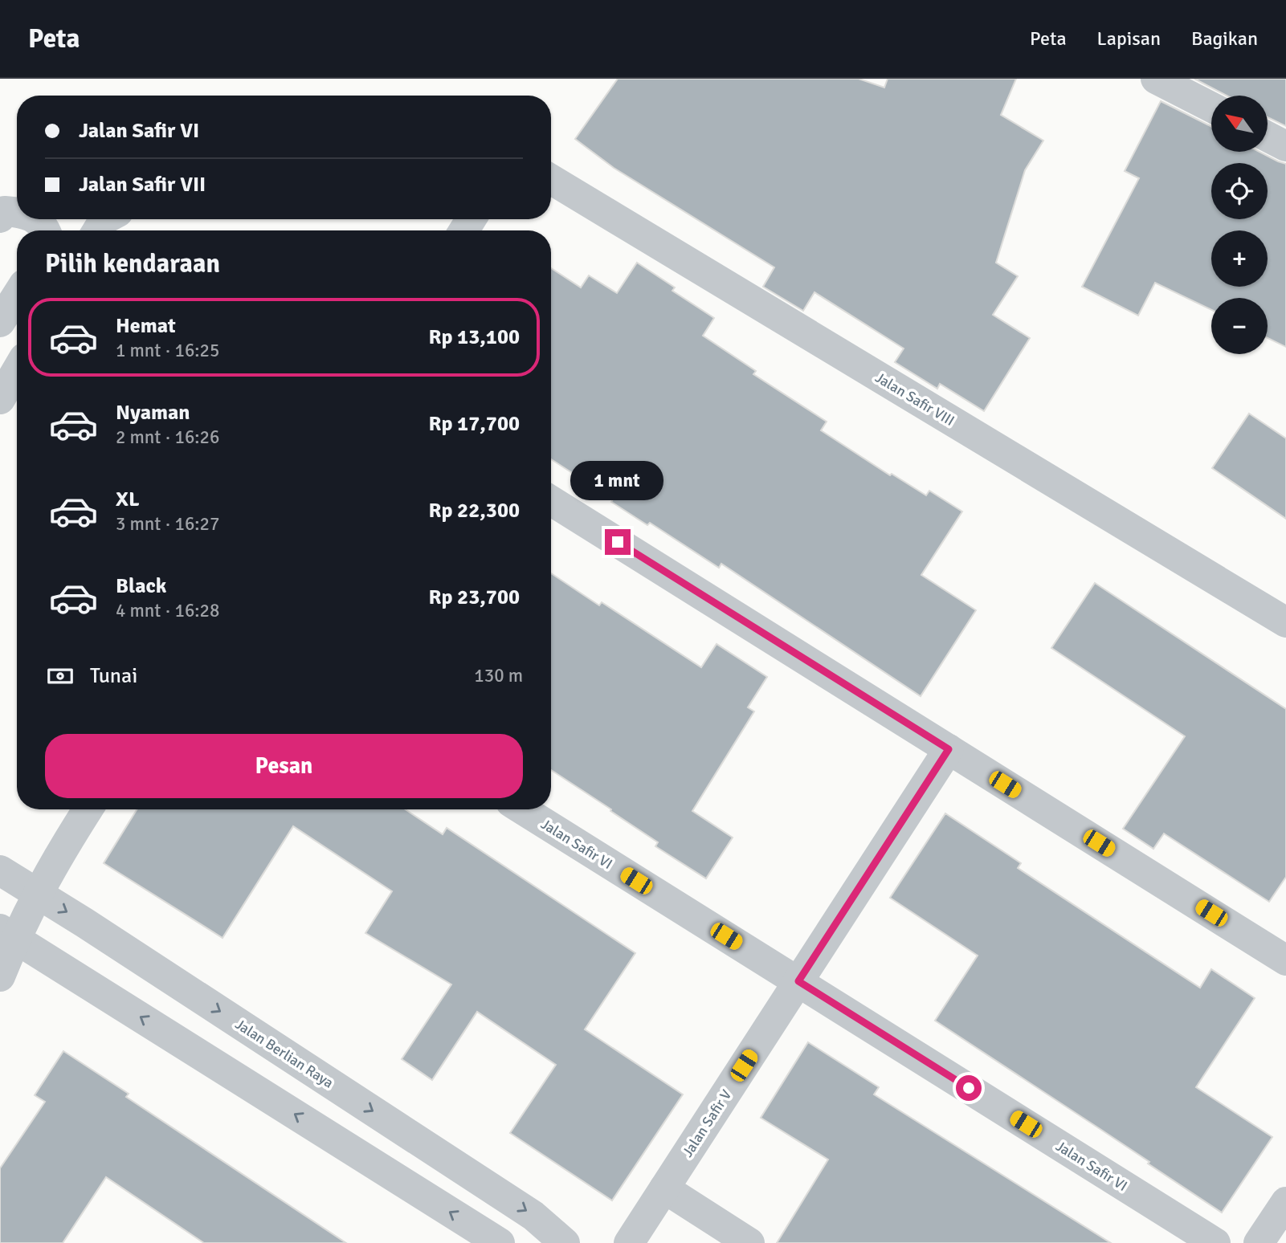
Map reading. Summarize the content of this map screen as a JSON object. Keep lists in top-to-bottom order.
{
  "streets": {
    "street": [
      "Jalan Safir VIII",
      "Jalan Safir VI",
      "Jalan Berlian Raya",
      "Jalan Safir V"
    ]
  },
  "crossings": [
    ["Jalan Safir VI", "Jalan Safir V"]
  ],
  "north": "top left",
  "page": {
    "header": "Peta",
    "nav": ["Peta", "Lapisan", "Bagikan"],
    "map_buttons": ["+", "−"],
    "banner": ["Jalan Safir VI", "Jalan Safir VII"],
    "heading": "Pilih kendaraan",
    "list": [
      {
        "name": "Hemat",
        "note": "1 mnt · 16:25",
        "value": "Rp 13,100"
      },
      {
        "name": "Nyaman",
        "note": "2 mnt · 16:26",
        "value": "Rp 17,700"
      },
      {
        "name": "XL",
        "note": "3 mnt · 16:27",
        "value": "Rp 22,300"
      },
      {
        "name": "Black",
        "note": "4 mnt · 16:28",
        "value": "Rp 23,700"
      }
    ],
    "bubble": "1 mnt",
    "pay": ["Tunai", "130 m"],
    "buttons": "Pesan"
  }
}
